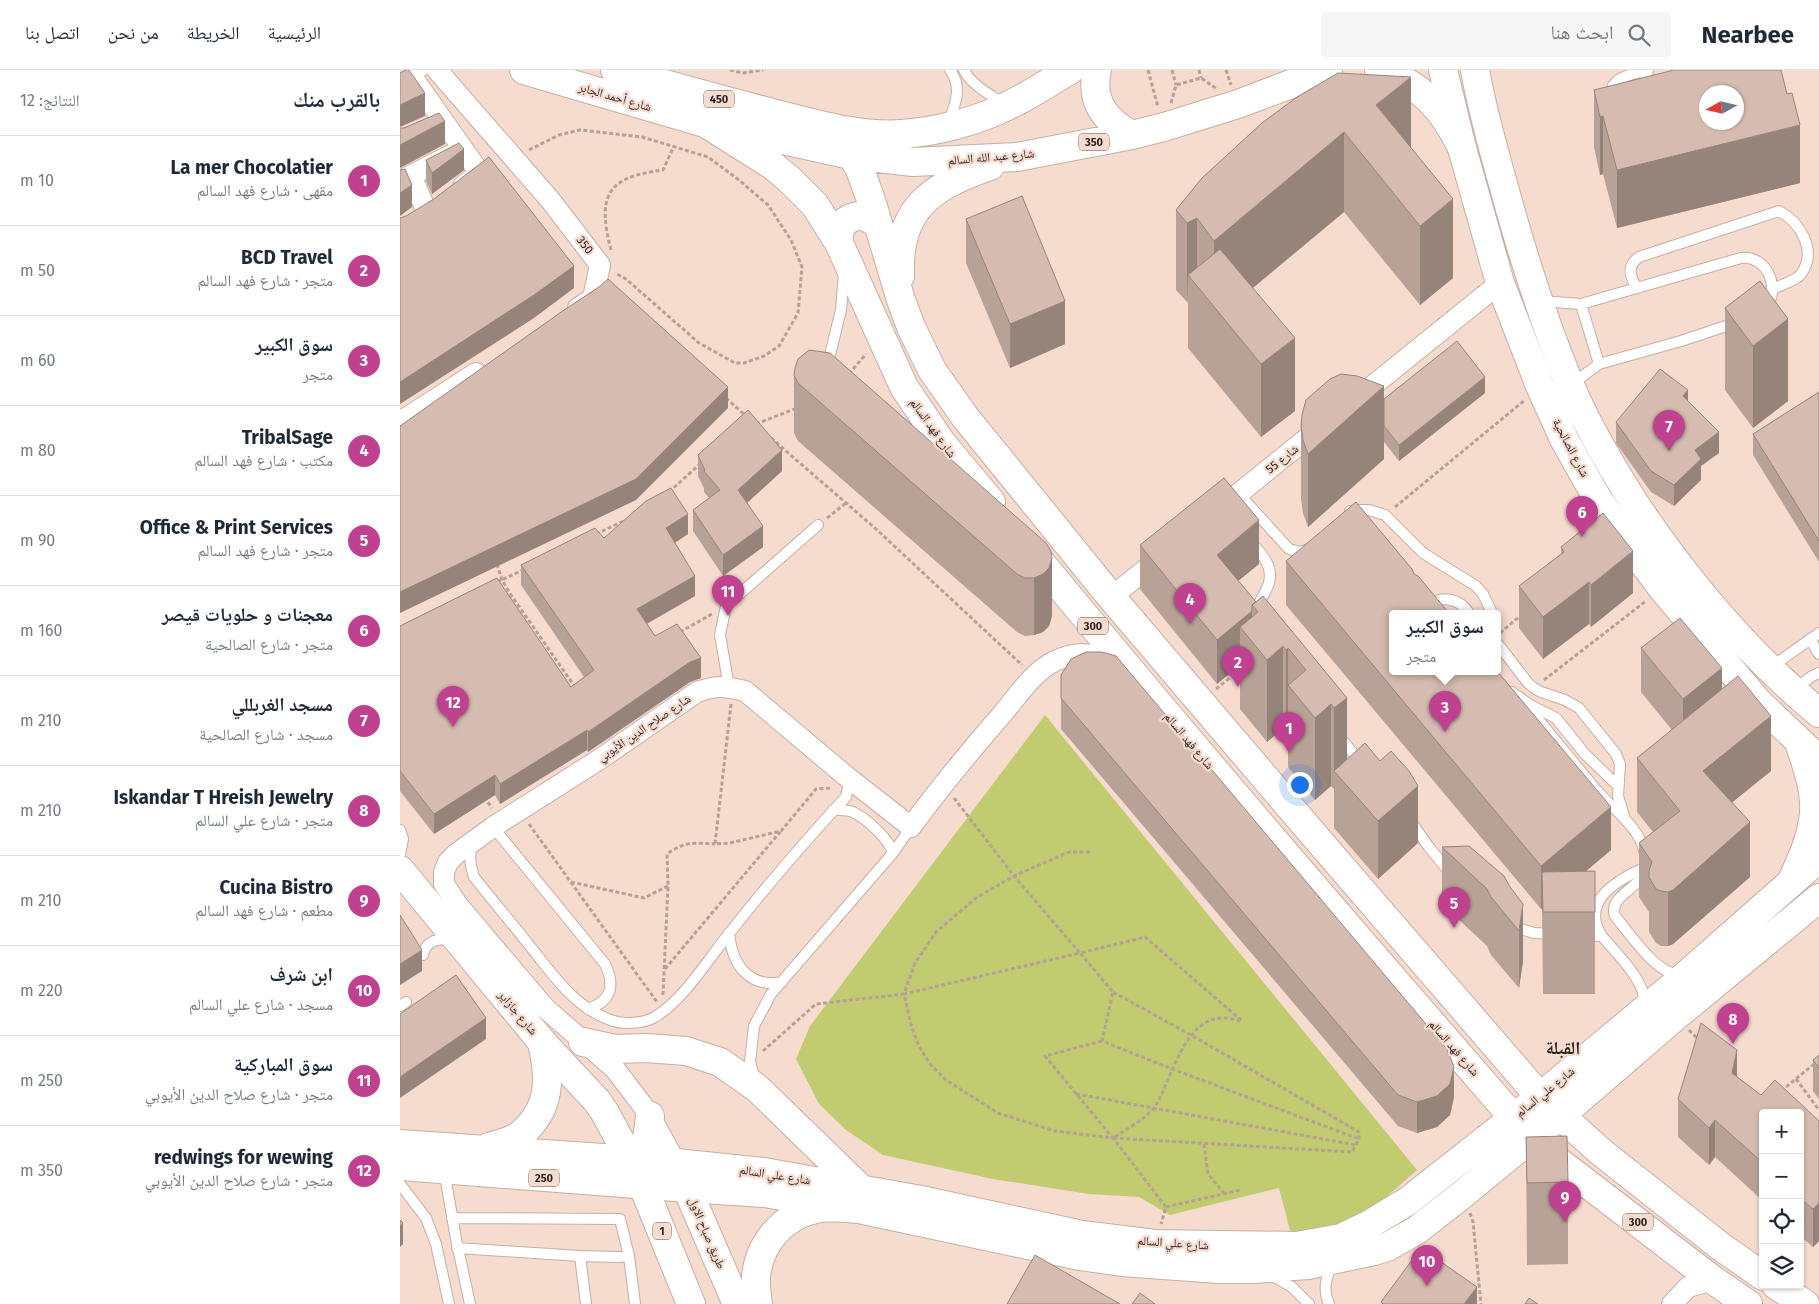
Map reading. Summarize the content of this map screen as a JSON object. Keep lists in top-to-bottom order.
{
  "streets": {
    "main road": [
      "شارع أحمد الجابر",
      "450",
      "350",
      "شارع عبد الله السالم",
      "شارع فهد السالم",
      "شارع الصالحية",
      "300",
      "شارع جازاير",
      "شارع علي السالم",
      "250",
      "1",
      "طريق صباح الاول"
    ],
    "street": ["شارع 55", "شارع صلاح الدين الأيوبي"]
  },
  "crossings": [
    ["شارع أحمد الجابر", "شارع عبد الله السالم"],
    ["شارع أحمد الجابر", "شارع فهد السالم"],
    ["شارع أحمد الجابر", "300"],
    ["شارع عبد الله السالم", "شارع فهد السالم"],
    ["شارع عبد الله السالم", "300"],
    ["شارع فهد السالم", "شارع علي السالم"],
    ["شارع الصالحية", "شارع 55"],
    ["300", "شارع علي السالم"],
    ["شارع صلاح الدين الأيوبي", "شارع جازاير"],
    ["شارع جازاير", "شارع علي السالم"],
    ["شارع جازاير", "1"],
    ["شارع علي السالم", "1"],
    ["شارع علي السالم", "طريق صباح الاول"]
  ],
  "districts": ["القبلة"],
  "north": "left",
  "page": {
    "header": "Nearbee",
    "search": "ابحث هنا",
    "nav": [
      "الرئيسية",
      "الخريطة",
      "من نحن",
      "اتصل بنا"
    ],
    "heading": ["بالقرب منك", "النتائج: 12"],
    "list": [
      {
        "mark": "1",
        "name": "La mer Chocolatier",
        "note": "مقهى · شارع فهد السالم",
        "value": "10 m"
      },
      {
        "mark": "2",
        "name": "BCD Travel",
        "note": "متجر · شارع فهد السالم",
        "value": "50 m"
      },
      {
        "mark": "3",
        "name": "سوق الكبير",
        "note": "متجر",
        "value": "60 m"
      },
      {
        "mark": "4",
        "name": "TribalSage",
        "note": "مكتب · شارع فهد السالم",
        "value": "80 m"
      },
      {
        "mark": "5",
        "name": "Office & Print Services",
        "note": "متجر · شارع فهد السالم",
        "value": "90 m"
      },
      {
        "mark": "6",
        "name": "معجنات و حلويات قيصر",
        "note": "متجر · شارع الصالحية",
        "value": "160 m"
      },
      {
        "mark": "7",
        "name": "مسجد الغربللي",
        "note": "مسجد · شارع الصالحية",
        "value": "210 m"
      },
      {
        "mark": "8",
        "name": "Iskandar T Hreish Jewelry",
        "note": "متجر · شارع علي السالم",
        "value": "210 m"
      },
      {
        "mark": "9",
        "name": "Cucina Bistro",
        "note": "مطعم · شارع فهد السالم",
        "value": "210 m"
      },
      {
        "mark": "10",
        "name": "ابن شرف",
        "note": "مسجد · شارع علي السالم",
        "value": "220 m"
      },
      {
        "mark": "11",
        "name": "سوق المباركية",
        "note": "متجر · شارع صلاح الدين الأيوبي",
        "value": "250 m"
      },
      {
        "mark": "12",
        "name": "redwings for wewing",
        "note": "متجر · شارع صلاح الدين الأيوبي",
        "value": "350 m"
      }
    ],
    "pins": [
      "7",
      "6",
      "11",
      "4",
      "2",
      "12",
      "3",
      "1",
      "5",
      "8",
      "9",
      "10"
    ],
    "popup": ["سوق الكبير", "متجر"],
    "map_buttons": ["+", "−"]
  }
}
